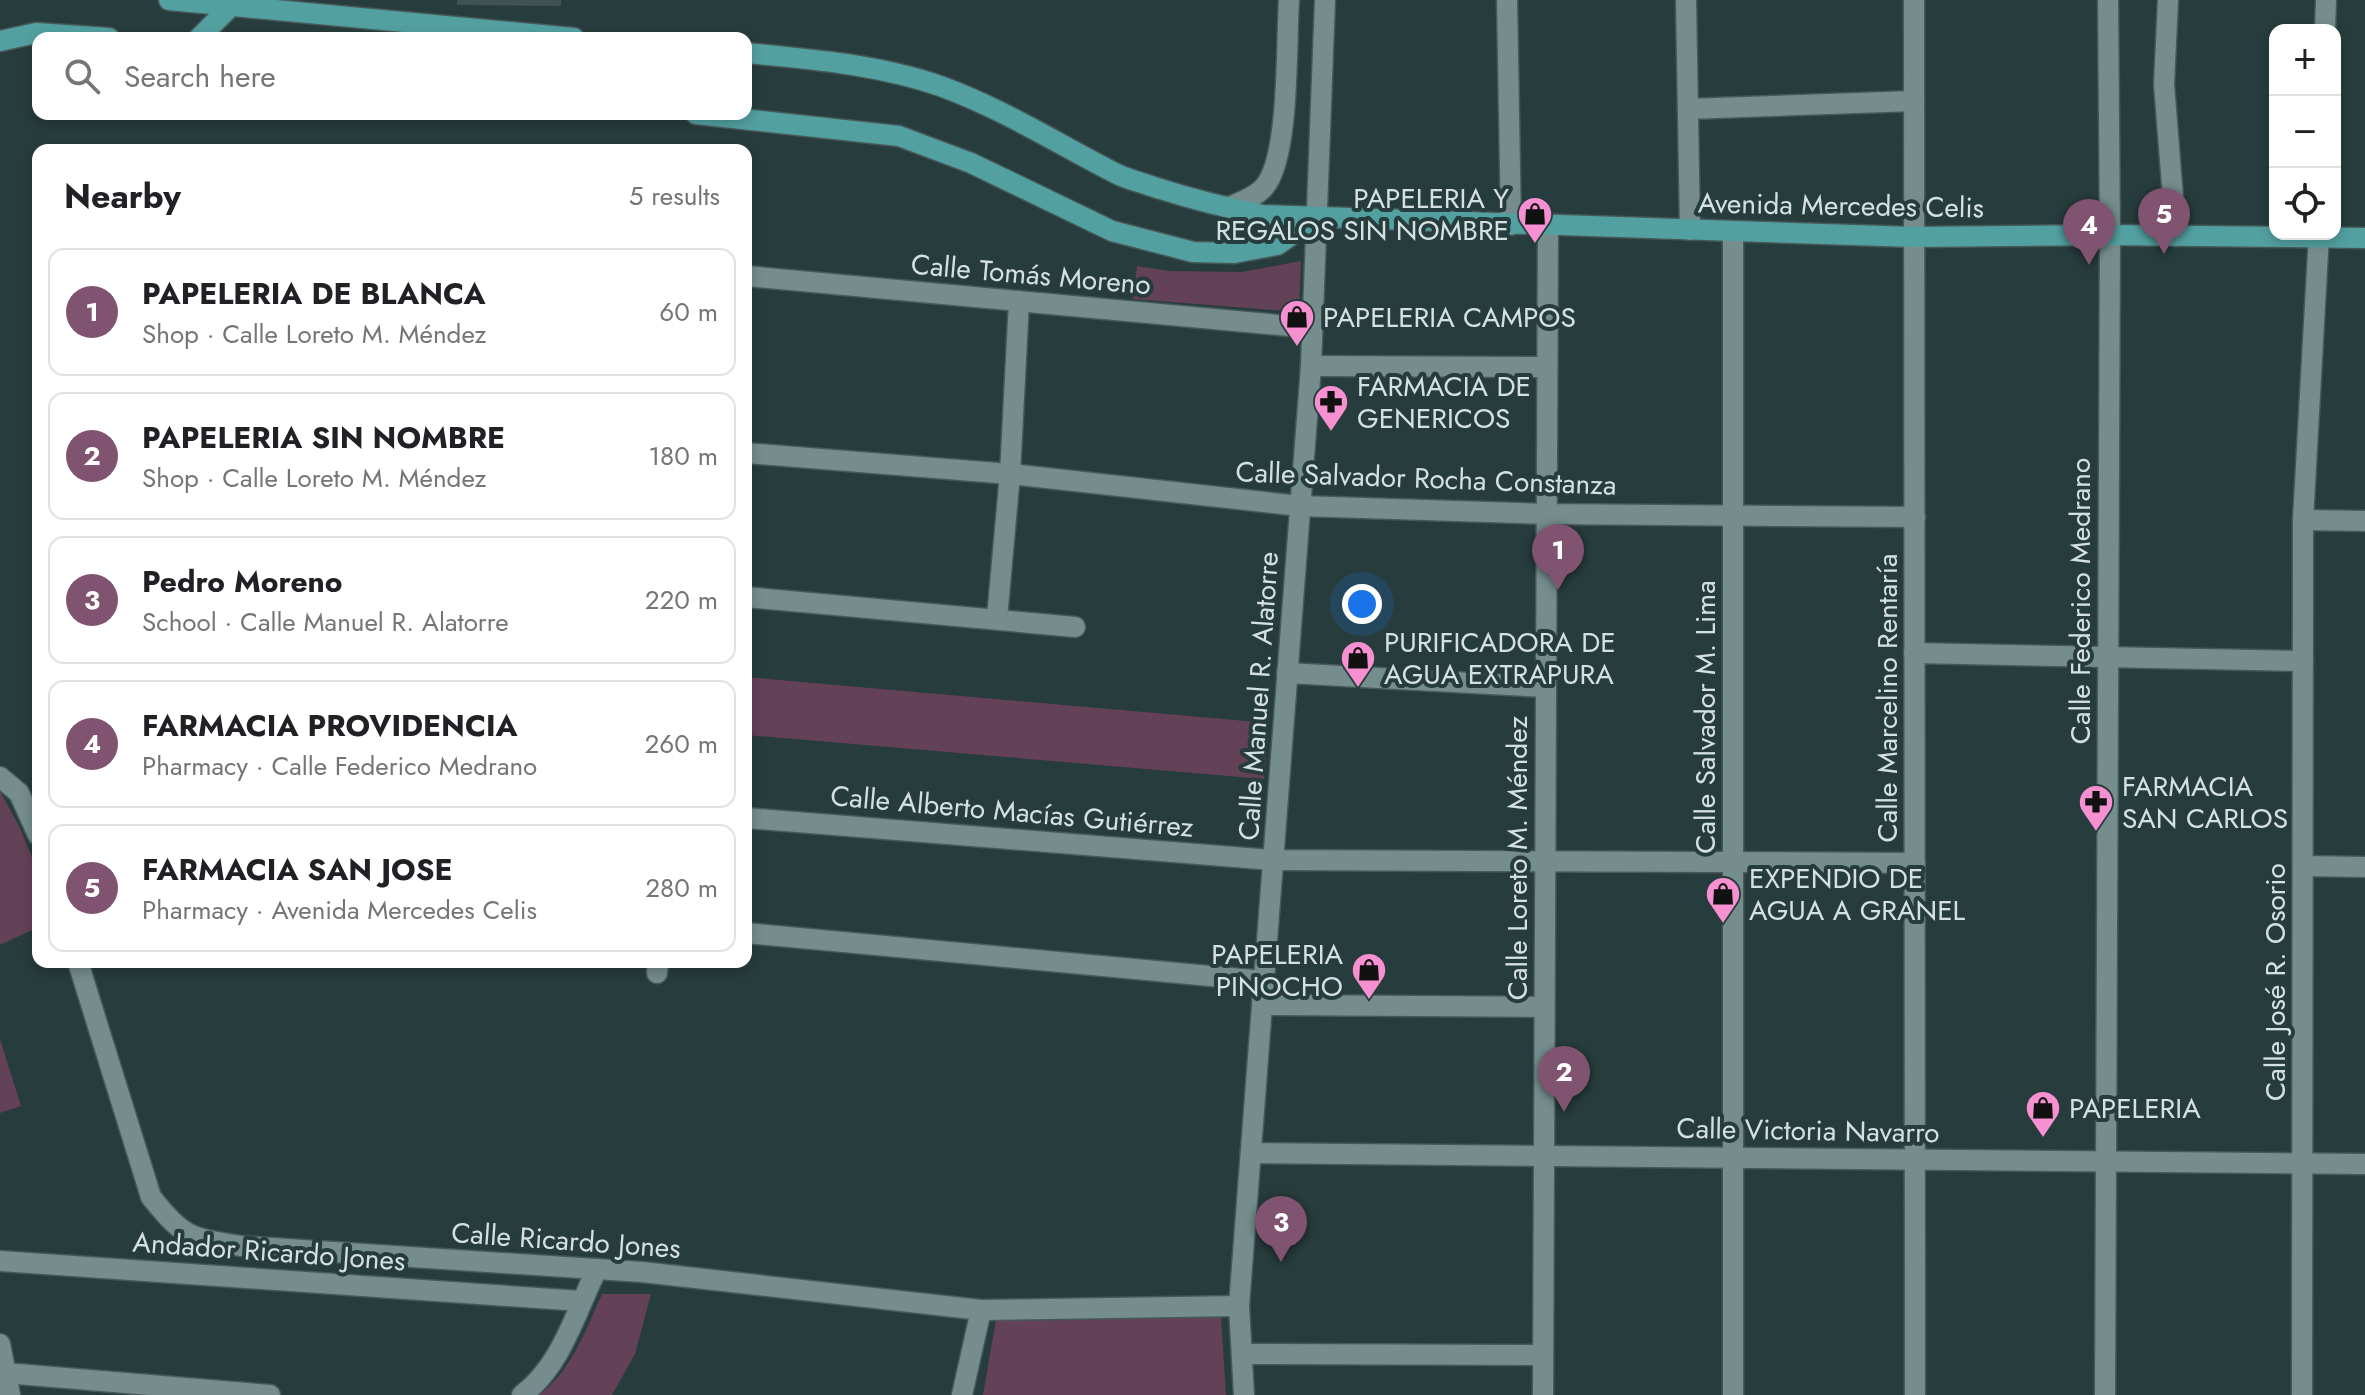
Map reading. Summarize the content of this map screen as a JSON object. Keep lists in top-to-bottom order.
{
  "streets": {
    "main road": ["Avenida Mercedes Celis"],
    "street": [
      "Calle Tomás Moreno",
      "Calle Salvador Rocha Constanza",
      "Calle Federico Medrano",
      "Calle Manuel R. Alatorre",
      "Calle Marcelino Rentaría",
      "Calle Salvador M. Lima",
      "Calle Alberto Macías Gutiérrez",
      "Calle Loreto M. Méndez",
      "Calle José R. Osorio",
      "Calle Victoria Navarro",
      "Calle Ricardo Jones",
      "Andador Ricardo Jones"
    ]
  },
  "crossings": [
    ["Avenida Mercedes Celis", "Calle Federico Medrano"],
    ["Avenida Mercedes Celis", "Calle Manuel R. Alatorre"],
    ["Avenida Mercedes Celis", "Calle Marcelino Rentaría"],
    ["Avenida Mercedes Celis", "Calle Salvador M. Lima"],
    ["Avenida Mercedes Celis", "Calle Loreto M. Méndez"],
    ["Calle Tomás Moreno", "Calle Manuel R. Alatorre"],
    ["Calle Salvador Rocha Constanza", "Calle Manuel R. Alatorre"],
    ["Calle Salvador Rocha Constanza", "Calle Marcelino Rentaría"],
    ["Calle Salvador Rocha Constanza", "Calle Salvador M. Lima"],
    ["Calle Salvador Rocha Constanza", "Calle Loreto M. Méndez"],
    ["Calle Federico Medrano", "Calle Victoria Navarro"],
    ["Calle Manuel R. Alatorre", "Calle Alberto Macías Gutiérrez"],
    ["Calle Manuel R. Alatorre", "Calle Victoria Navarro"],
    ["Calle Manuel R. Alatorre", "Calle Ricardo Jones"],
    ["Calle Marcelino Rentaría", "Calle Alberto Macías Gutiérrez"],
    ["Calle Marcelino Rentaría", "Calle Victoria Navarro"],
    ["Calle Salvador M. Lima", "Calle Alberto Macías Gutiérrez"],
    ["Calle Salvador M. Lima", "Calle Victoria Navarro"],
    ["Calle Alberto Macías Gutiérrez", "Calle Loreto M. Méndez"],
    ["Calle Loreto M. Méndez", "Calle Victoria Navarro"],
    ["Calle José R. Osorio", "Calle Victoria Navarro"]
  ],
  "places": {
    "shop": [
      "PAPELERIA Y REGALOS SIN NOMBRE",
      "PAPELERIA CAMPOS",
      "PURIFICADORA DE AGUA EXTRAPURA",
      "EXPENDIO DE AGUA A GRANEL",
      "PAPELERIA PINOCHO",
      "PAPELERIA"
    ],
    "pharmacy": ["FARMACIA DE GENERICOS", "FARMACIA SAN CARLOS"]
  },
  "page": {
    "map_buttons": ["+", "−"],
    "search": "Search here",
    "heading": ["Nearby", "5 results"],
    "pins": [
      "5",
      "4",
      "1",
      "2",
      "3"
    ],
    "list": [
      {
        "mark": "1",
        "name": "PAPELERIA DE BLANCA",
        "note": "Shop · Calle Loreto M. Méndez",
        "value": "60 m"
      },
      {
        "mark": "2",
        "name": "PAPELERIA SIN NOMBRE",
        "note": "Shop · Calle Loreto M. Méndez",
        "value": "180 m"
      },
      {
        "mark": "3",
        "name": "Pedro Moreno",
        "note": "School · Calle Manuel R. Alatorre",
        "value": "220 m"
      },
      {
        "mark": "4",
        "name": "FARMACIA PROVIDENCIA",
        "note": "Pharmacy · Calle Federico Medrano",
        "value": "260 m"
      },
      {
        "mark": "5",
        "name": "FARMACIA SAN JOSE",
        "note": "Pharmacy · Avenida Mercedes Celis",
        "value": "280 m"
      }
    ]
  }
}
